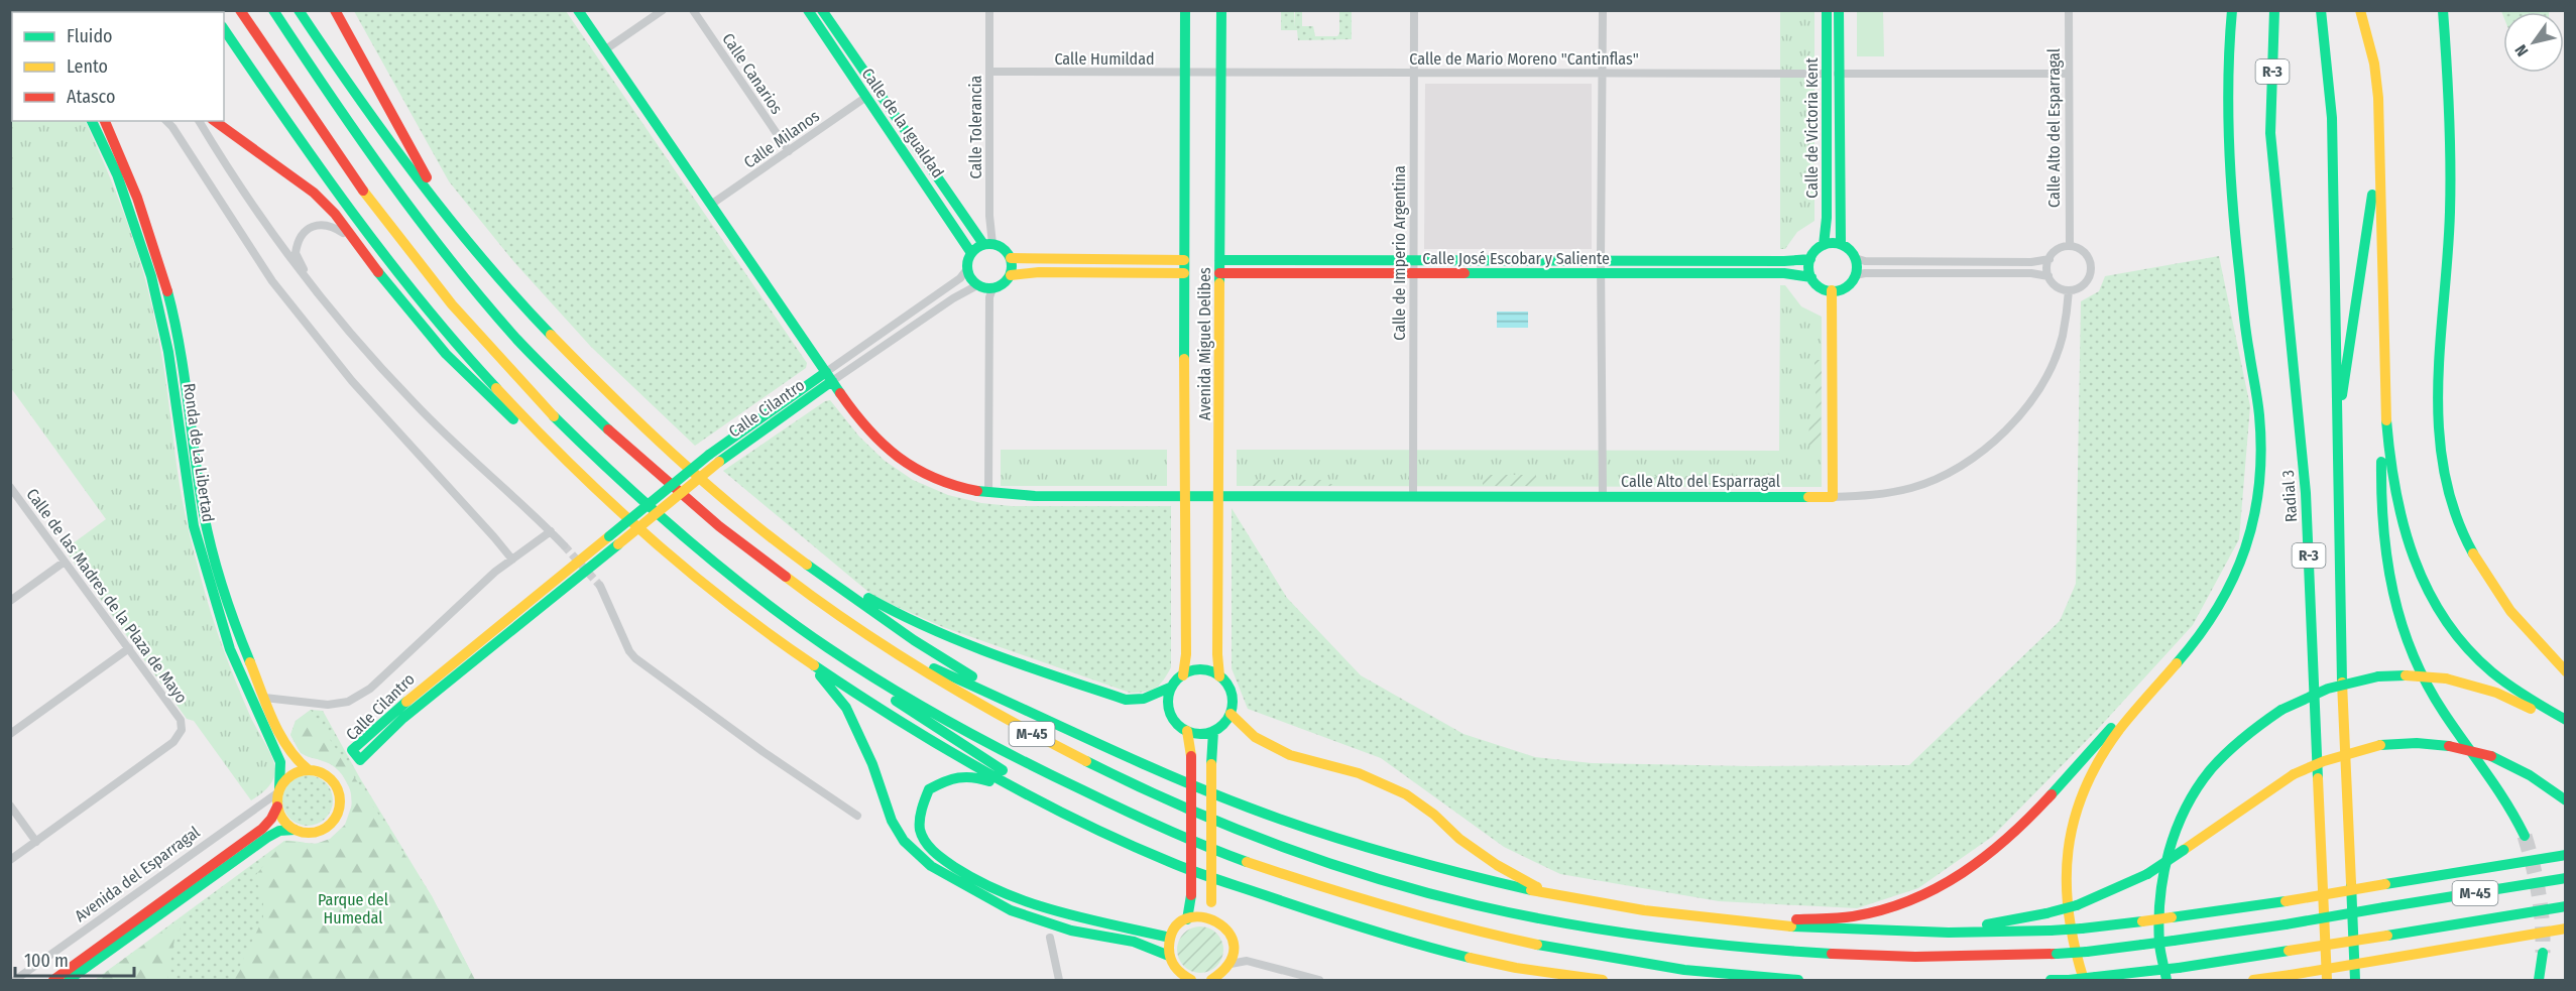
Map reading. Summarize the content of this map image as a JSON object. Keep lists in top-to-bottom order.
{
  "streets": {
    "main road": [
      "R-3",
      "Calle de la Igualdad",
      "Calle de Victoria Kent",
      "Calle Alto del Esparragal",
      "Calle José Escobar y Saliente",
      "Avenida Miguel Delibes",
      "Calle Cilantro",
      "Ronda de La Libertad",
      "Radial 3",
      "M-45"
    ],
    "street": [
      "Calle Humildad",
      "Calle de Mario Moreno \"Cantinflas\"",
      "Calle Canarios",
      "Calle Tolerancia",
      "Calle Milanos",
      "Calle de Imperio Argentina",
      "Calle de las Madres de la Plaza de Mayo",
      "Avenida del Esparragal"
    ]
  },
  "crossings": [
    ["Calle Humildad", "Calle de Mario Moreno \"Cantinflas\""],
    ["Calle Humildad", "Calle Tolerancia"],
    ["Calle Humildad", "Avenida Miguel Delibes"],
    ["Calle de Mario Moreno \"Cantinflas\"", "Calle de Victoria Kent"],
    ["Calle de Mario Moreno \"Cantinflas\"", "Calle Alto del Esparragal"],
    ["Calle de Mario Moreno \"Cantinflas\"", "Calle de Imperio Argentina"],
    ["Calle de Mario Moreno \"Cantinflas\"", "Avenida Miguel Delibes"],
    ["Calle Canarios", "Calle Milanos"],
    ["Calle de la Igualdad", "Calle Tolerancia"],
    ["Calle de la Igualdad", "Calle Milanos"],
    ["Calle de la Igualdad", "Calle Cilantro"],
    ["Calle Tolerancia", "Calle Cilantro"],
    ["Calle de Victoria Kent", "Calle José Escobar y Saliente"],
    ["Calle Alto del Esparragal", "Calle Milanos"],
    ["Calle Alto del Esparragal", "Calle de Imperio Argentina"],
    ["Calle Alto del Esparragal", "Avenida Miguel Delibes"],
    ["Calle Alto del Esparragal", "Calle Cilantro"],
    ["Calle de Imperio Argentina", "Calle José Escobar y Saliente"],
    ["Calle José Escobar y Saliente", "Avenida Miguel Delibes"],
    ["Ronda de La Libertad", "Avenida del Esparragal"]
  ],
  "parks": ["Parque del Humedal"],
  "legend": ["Fluido", "Lento", "Atasco"],
  "scale_bar": "100 m",
  "north": "bottom left"
}
